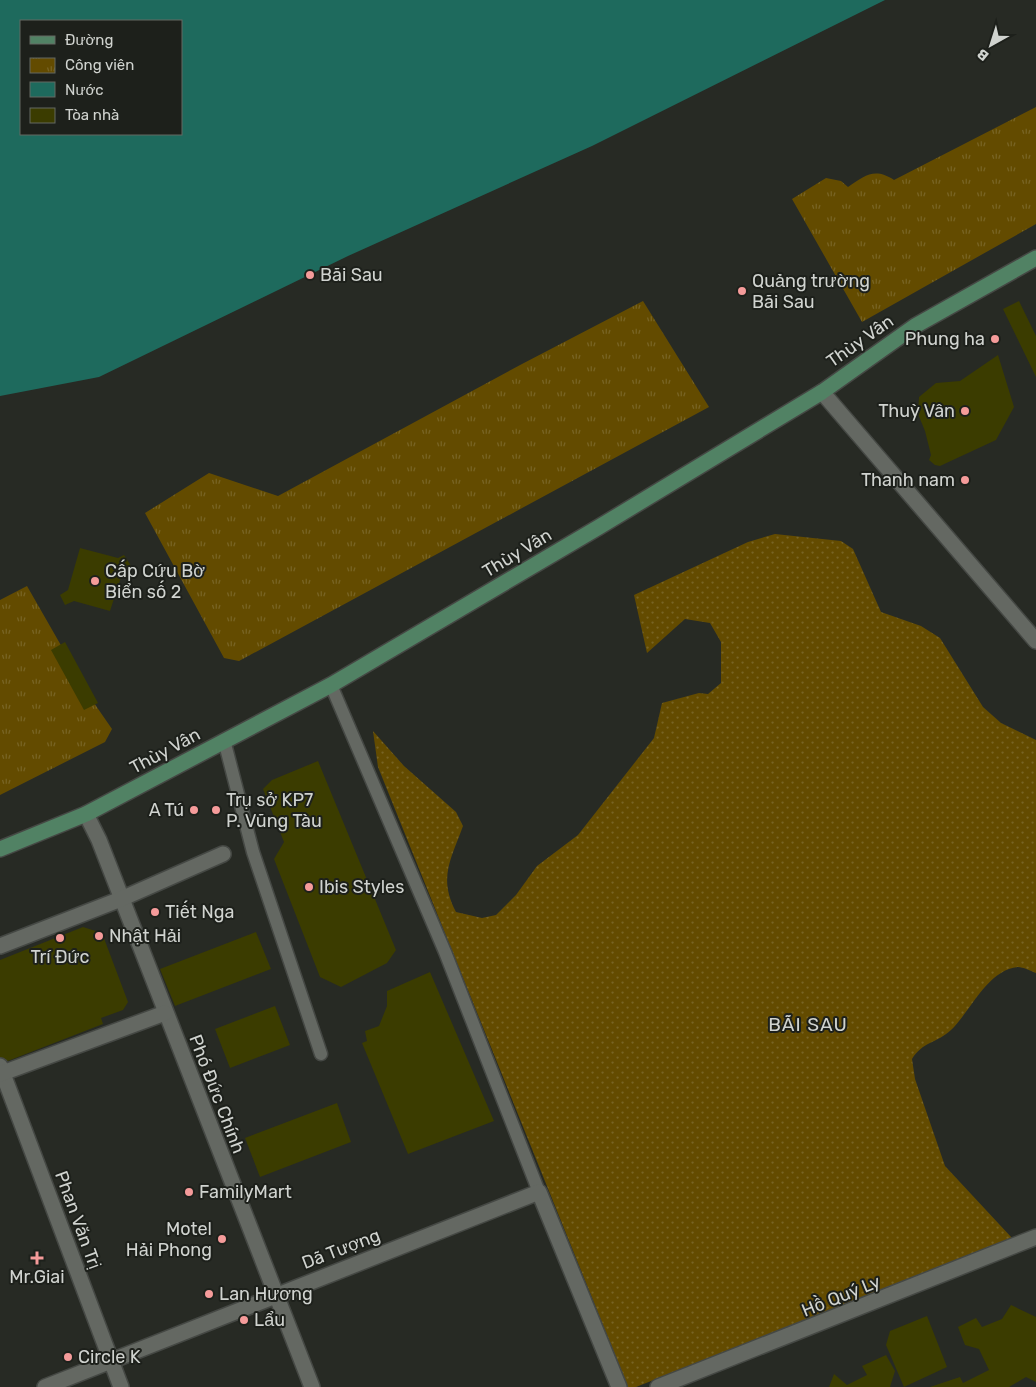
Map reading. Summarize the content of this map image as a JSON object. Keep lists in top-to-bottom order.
{
  "streets": {
    "main road": ["Thùy Vân"],
    "street": [
      "Phó Đức Chính",
      "Phan Văn Trị",
      "Dã Tượng",
      "Hồ Quý Ly"
    ]
  },
  "crossings": [
    ["Thùy Vân", "Phó Đức Chính"],
    ["Phó Đức Chính", "Dã Tượng"],
    ["Phan Văn Trị", "Dã Tượng"]
  ],
  "districts": ["BÃI SAU"],
  "places": {
    "other": [
      "Bãi Sau",
      "Quảng trường Bãi Sau",
      "Phung ha",
      "Thuỳ Vân",
      "Thanh nam",
      "Cấp Cứu Bờ Biển số 2",
      "A Tú",
      "Trụ sở KP7 P. Vũng Tàu",
      "Ibis Styles",
      "Tiết Nga",
      "Nhật Hải",
      "Trí Đức",
      "FamilyMart",
      "Motel Hải Phong",
      "Lan Hương",
      "Lẩu",
      "Circle K"
    ],
    "health": ["Mr.Giai"]
  },
  "legend": [
    "Đường",
    "Công viên",
    "Nước",
    "Tòa nhà"
  ],
  "north": "bottom left"
}
